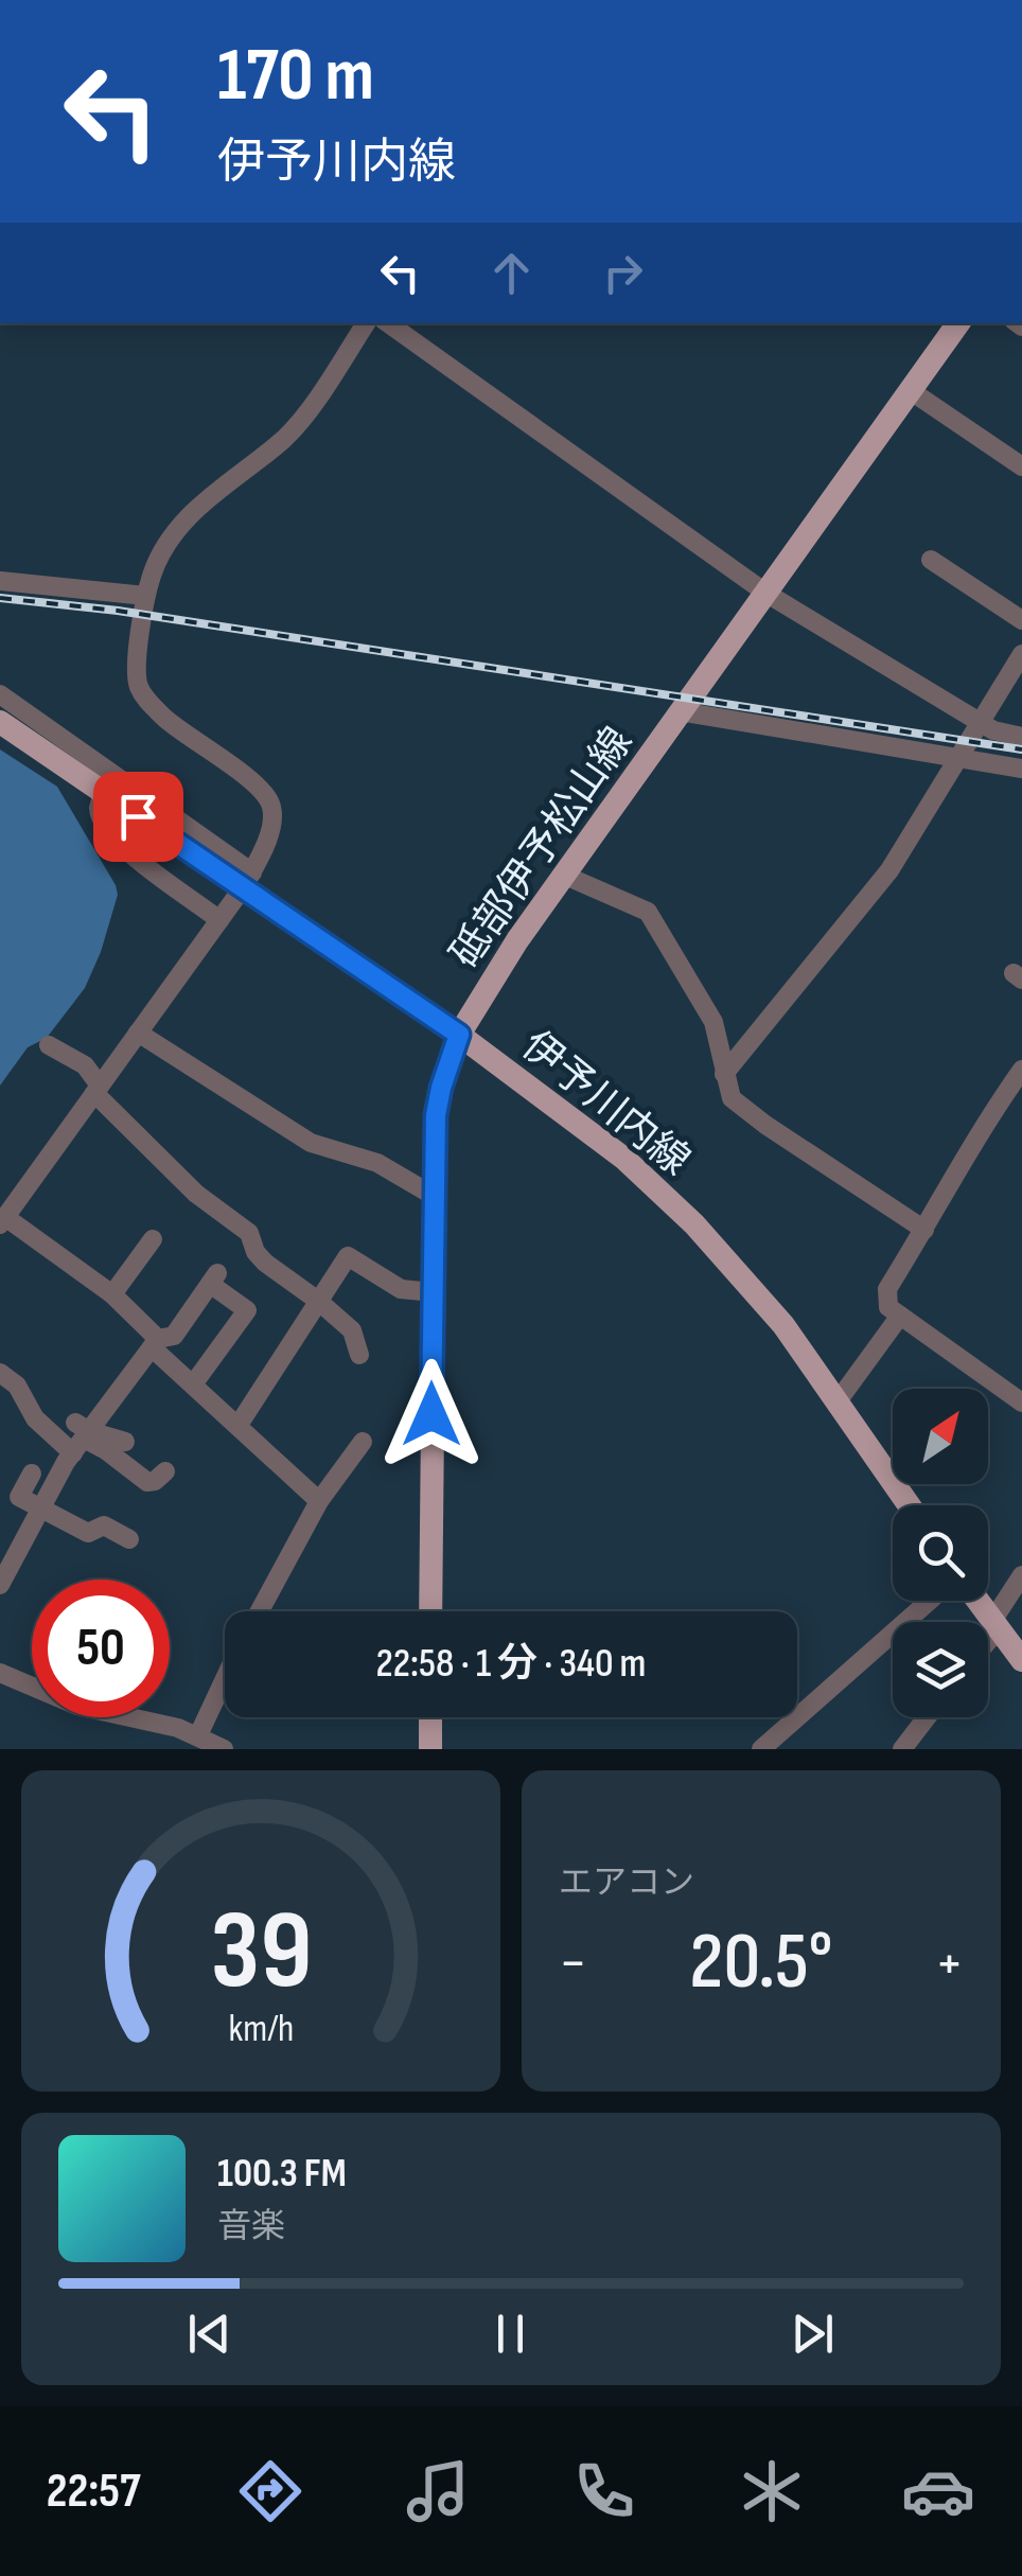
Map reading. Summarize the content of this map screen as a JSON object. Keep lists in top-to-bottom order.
{
  "streets": {
    "main road": ["砥部伊予松山線", "伊予川内線"]
  },
  "crossings": [
    ["砥部伊予松山線", "伊予川内線"]
  ],
  "north": "top right",
  "page": {
    "turn": ["170 m", "伊予川内線"],
    "limit": "50",
    "trip": "22:58 · 1 分 · 340 m",
    "tile": "エアコン",
    "heat": ["−", "20.5°", "+"],
    "song": ["100.3 FM", "音楽"],
    "tabs": "22:57",
    "gauge": ["39", "km/h"]
  }
}
